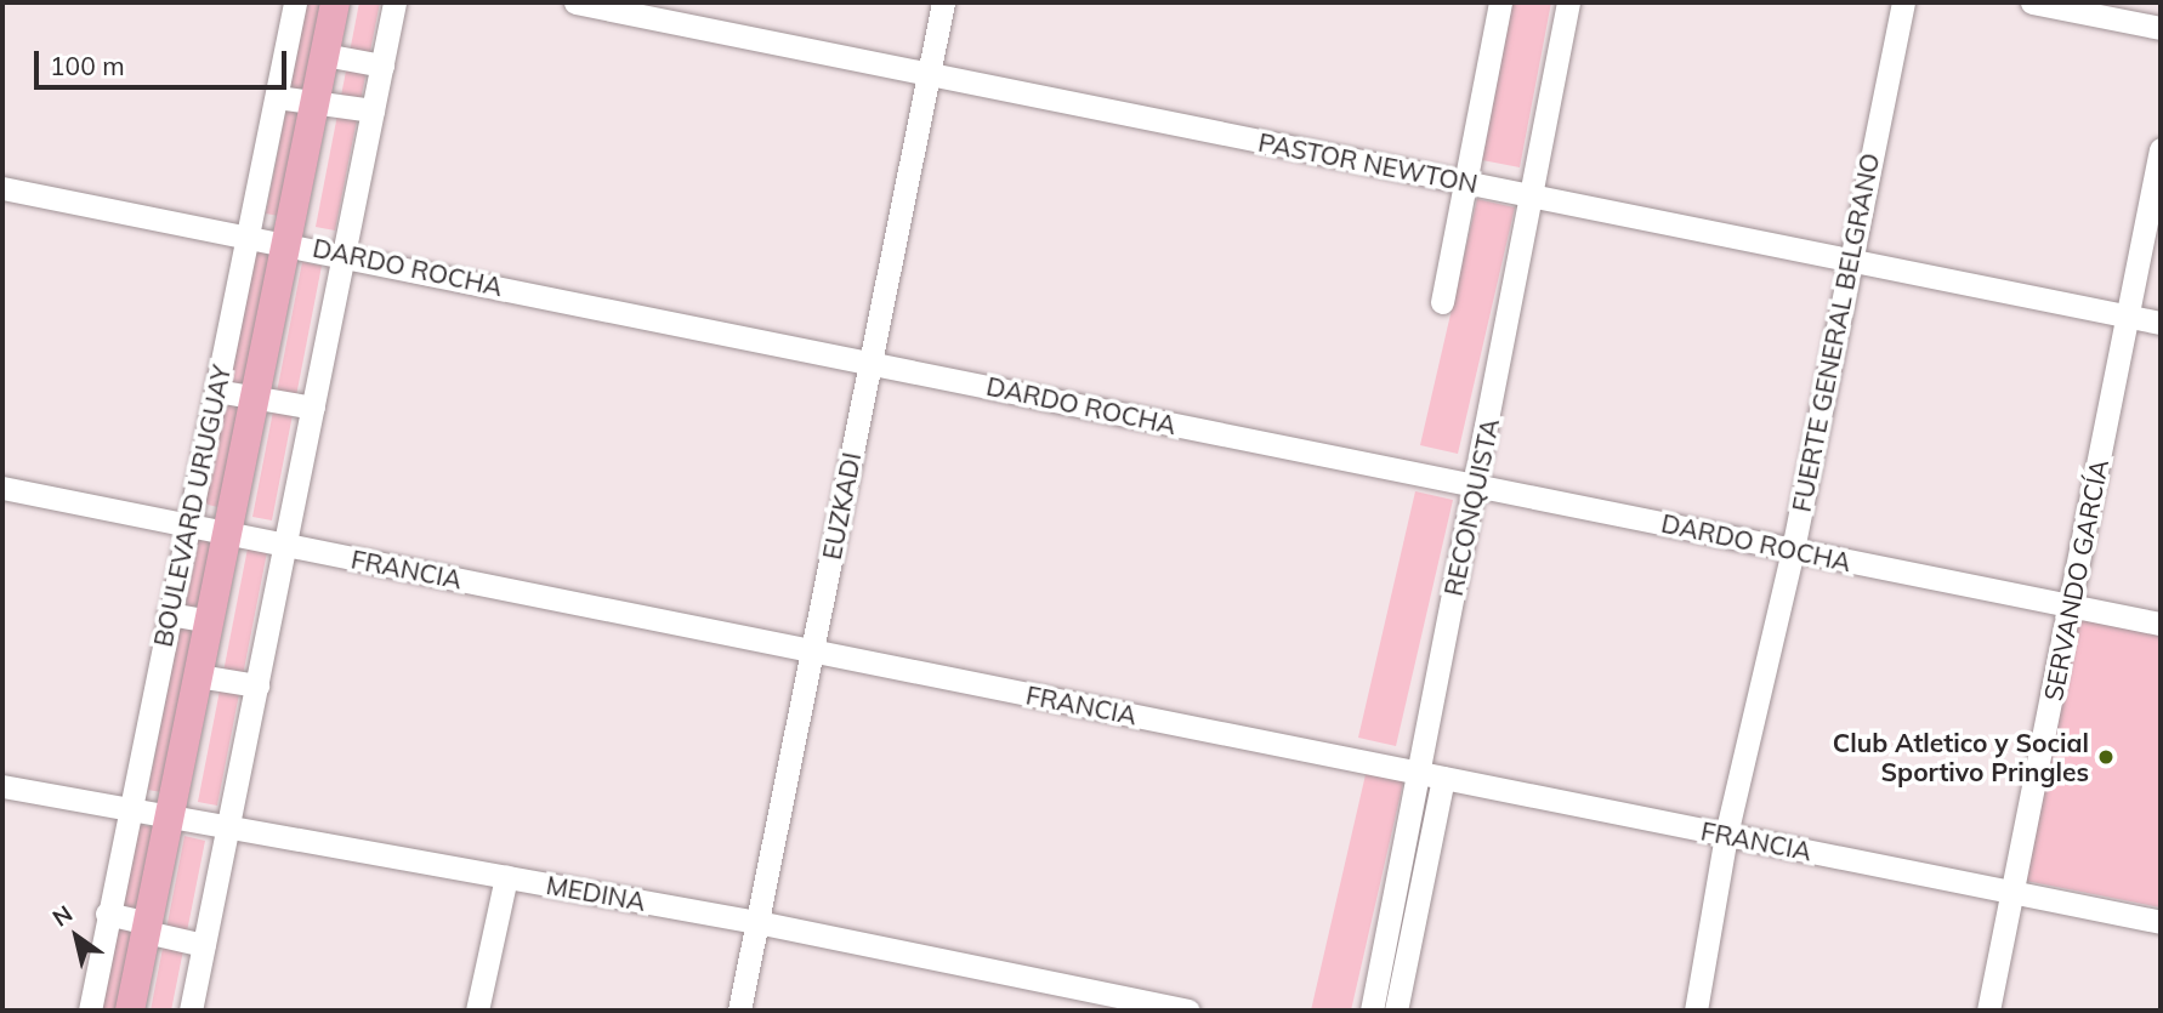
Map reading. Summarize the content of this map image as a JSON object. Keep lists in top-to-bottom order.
{
  "streets": {
    "main road": ["BOULEVARD URUGUAY"],
    "street": [
      "PASTOR NEWTON",
      "DARDO ROCHA",
      "FUERTE GENERAL BELGRANO",
      "EUZKADI",
      "RECONQUISTA",
      "FRANCIA",
      "SERVANDO GARCÍA",
      "MEDINA"
    ]
  },
  "crossings": [
    ["PASTOR NEWTON", "FUERTE GENERAL BELGRANO"],
    ["PASTOR NEWTON", "EUZKADI"],
    ["PASTOR NEWTON", "RECONQUISTA"],
    ["PASTOR NEWTON", "SERVANDO GARCÍA"],
    ["DARDO ROCHA", "FUERTE GENERAL BELGRANO"],
    ["DARDO ROCHA", "BOULEVARD URUGUAY"],
    ["DARDO ROCHA", "EUZKADI"],
    ["DARDO ROCHA", "RECONQUISTA"],
    ["DARDO ROCHA", "SERVANDO GARCÍA"],
    ["FUERTE GENERAL BELGRANO", "FRANCIA"],
    ["BOULEVARD URUGUAY", "FRANCIA"],
    ["BOULEVARD URUGUAY", "MEDINA"],
    ["EUZKADI", "FRANCIA"],
    ["EUZKADI", "MEDINA"],
    ["RECONQUISTA", "FRANCIA"],
    ["FRANCIA", "SERVANDO GARCÍA"]
  ],
  "places": ["Club Atletico y Social Sportivo Pringles"],
  "scale_bar": "100 m",
  "north": "top left"
}
